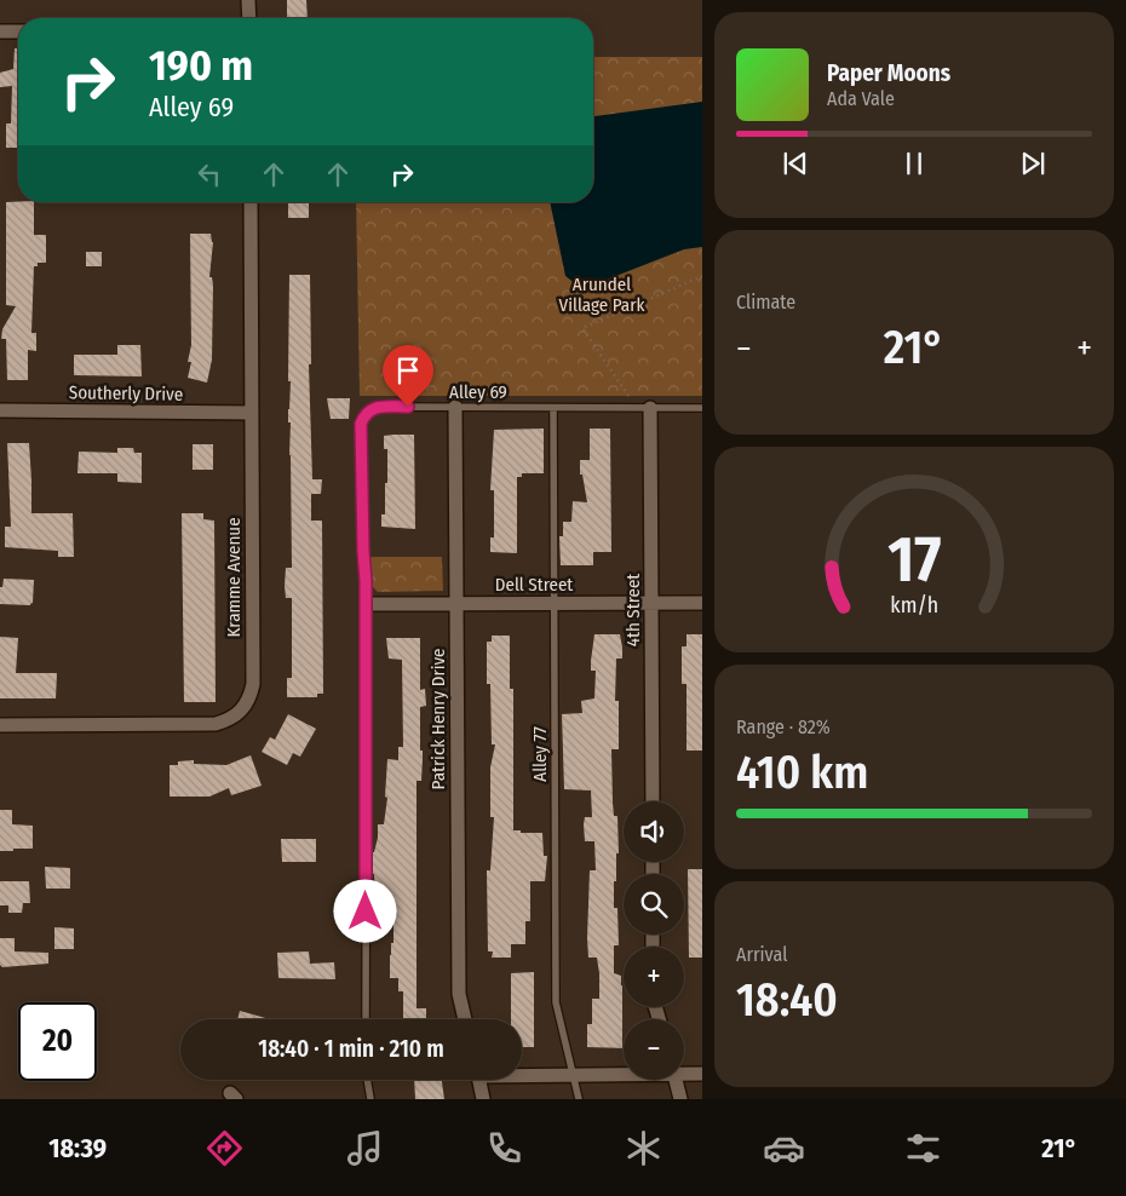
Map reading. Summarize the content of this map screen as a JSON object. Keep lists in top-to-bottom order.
{
  "streets": {
    "street": [
      "Southerly Drive",
      "Kramme Avenue",
      "Dell Street",
      "4th Street",
      "Patrick Henry Drive"
    ],
    "lane": ["Alley 69", "Alley 77"]
  },
  "crossings": [
    ["Alley 69", "Dell Street"],
    ["Alley 69", "4th Street"],
    ["Alley 69", "Patrick Henry Drive"],
    ["Alley 69", "Alley 77"],
    ["Southerly Drive", "Kramme Avenue"],
    ["Dell Street", "4th Street"],
    ["Dell Street", "Patrick Henry Drive"],
    ["Dell Street", "Alley 77"]
  ],
  "parks": ["Arundel Village Park"],
  "page": {
    "turn": ["190 m", "Alley 69"],
    "song": ["Paper Moons", "Ada Vale"],
    "tile": [
      "Climate",
      ["Range · 82%", "410 km"],
      ["Arrival", "18:40"]
    ],
    "heat": ["−", "21°", "+"],
    "map_buttons": ["+", "−"],
    "limit": "20",
    "trip": "18:40 · 1 min · 210 m",
    "tabs": ["18:39", "21°"],
    "gauge": ["17", "km/h"]
  }
}
